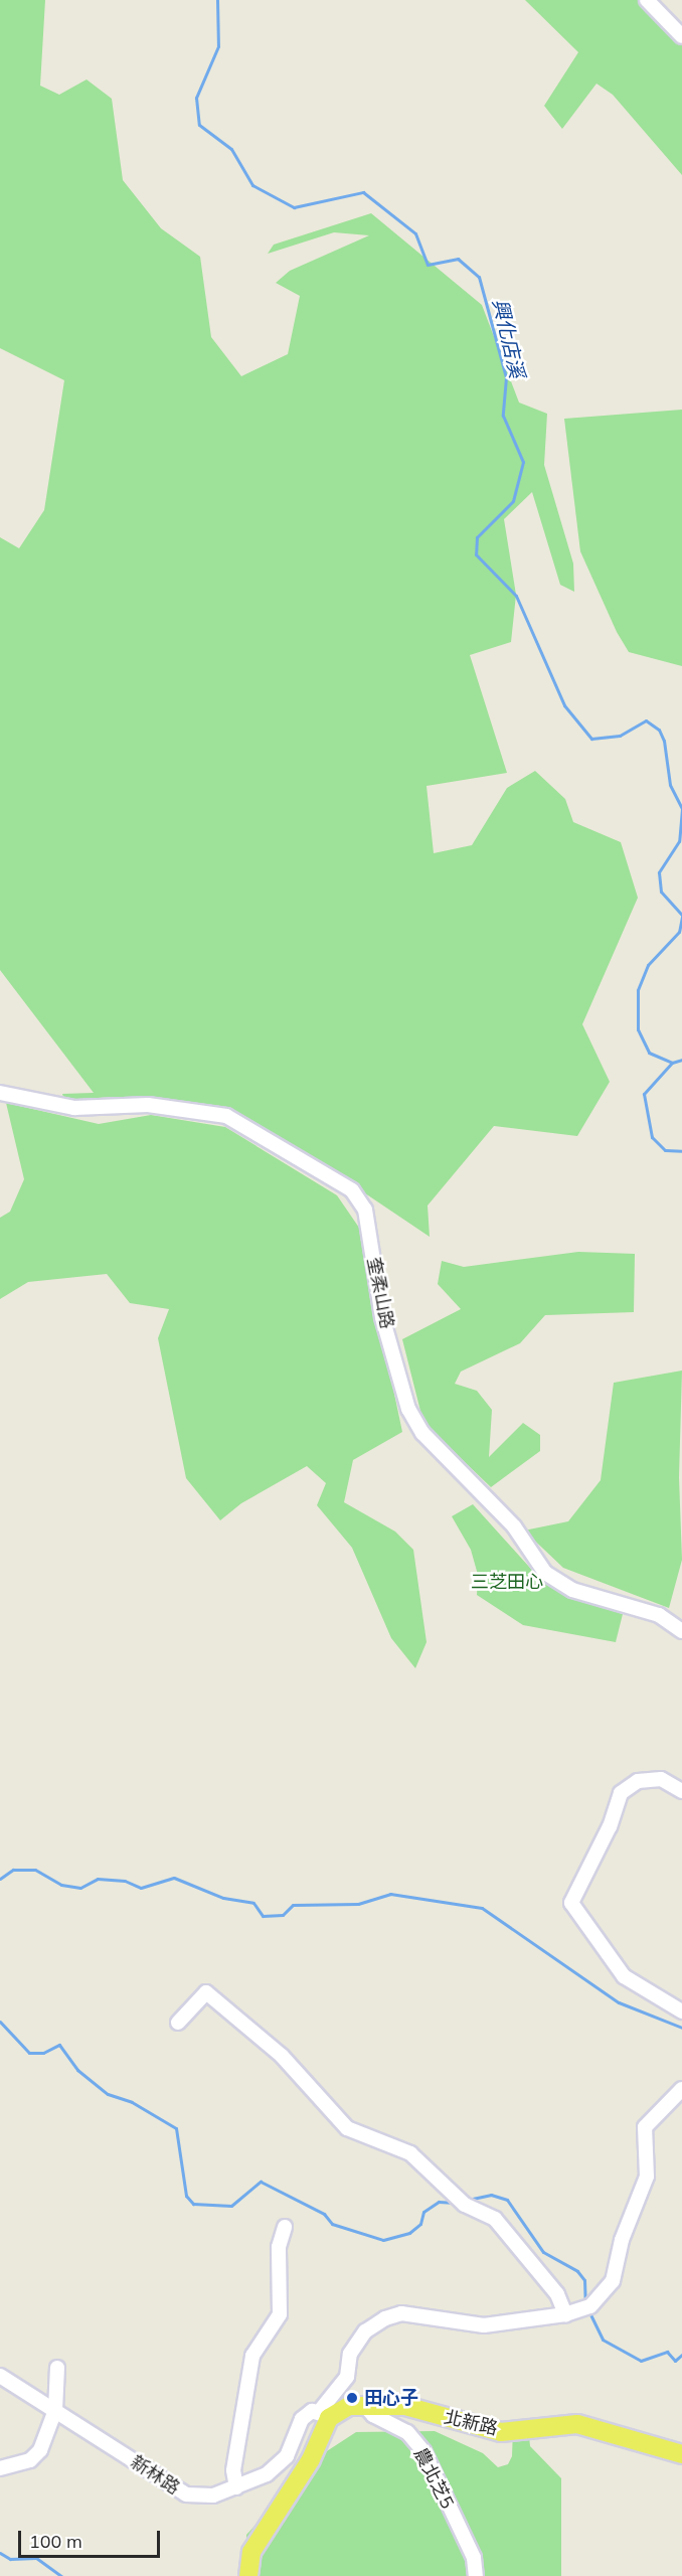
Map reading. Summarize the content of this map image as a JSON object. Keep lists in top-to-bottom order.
{
  "streets": {
    "main road": ["北新路"],
    "street": ["奎柔山路", "新林路", "農北芝5"]
  },
  "crossings": [
    ["北新路", "新林路"],
    ["北新路", "農北芝5"]
  ],
  "water": ["興化店溪"],
  "parks": ["三芝田心"],
  "places": ["田心子"],
  "scale_bar": "100 m"
}
